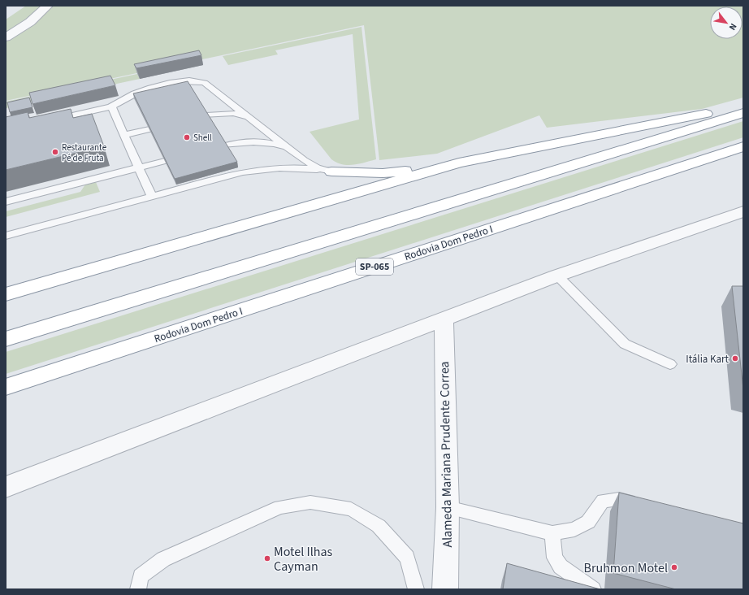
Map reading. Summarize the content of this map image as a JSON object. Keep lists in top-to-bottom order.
{
  "streets": {
    "highway": ["Rodovia Dom Pedro I", "SP-065"],
    "street": ["Alameda Mariana Prudente Correa"]
  },
  "places": [
    "Shell",
    "Restaurante Pé de Fruta",
    "Itália Kart",
    "Motel Ilhas Cayman",
    "Bruhmon Motel"
  ],
  "north": "bottom right"
}
